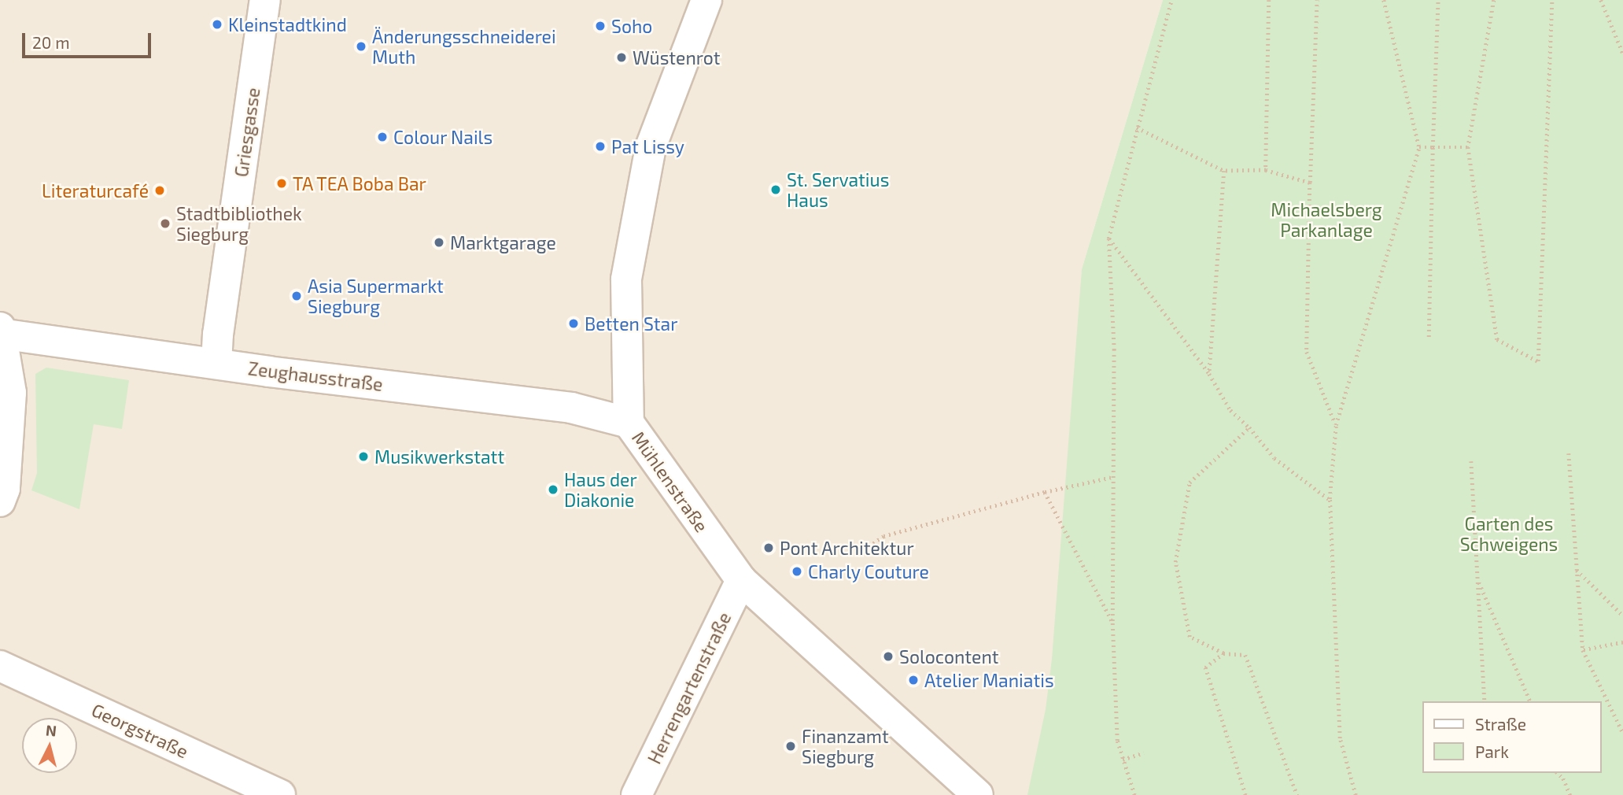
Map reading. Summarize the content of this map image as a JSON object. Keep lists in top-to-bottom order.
{
  "streets": {
    "street": [
      "Griesgasse",
      "Zeughausstraße",
      "Mühlenstraße",
      "Herrengartenstraße",
      "Georgstraße"
    ]
  },
  "crossings": [
    ["Griesgasse", "Zeughausstraße"],
    ["Zeughausstraße", "Mühlenstraße"],
    ["Mühlenstraße", "Herrengartenstraße"]
  ],
  "parks": ["Michaelsberg Parkanlage", "Garten des Schweigens"],
  "places": [
    "Kleinstadtkind",
    "Soho",
    "Änderungsschneiderei Muth",
    "Wüstenrot",
    "Colour Nails",
    "Pat Lissy",
    "TA TEA Boba Bar",
    "St. Servatius Haus",
    "Literaturcafé",
    "Stadtbibliothek Siegburg",
    "Marktgarage",
    "Asia Supermarkt Siegburg",
    "Betten Star",
    "Musikwerkstatt",
    "Haus der Diakonie",
    "Pont Architektur",
    "Charly Couture",
    "Solocontent",
    "Atelier Maniatis",
    "Finanzamt Siegburg"
  ],
  "legend": ["Straße", "Park"],
  "scale_bar": "20 m",
  "north": "top"
}
